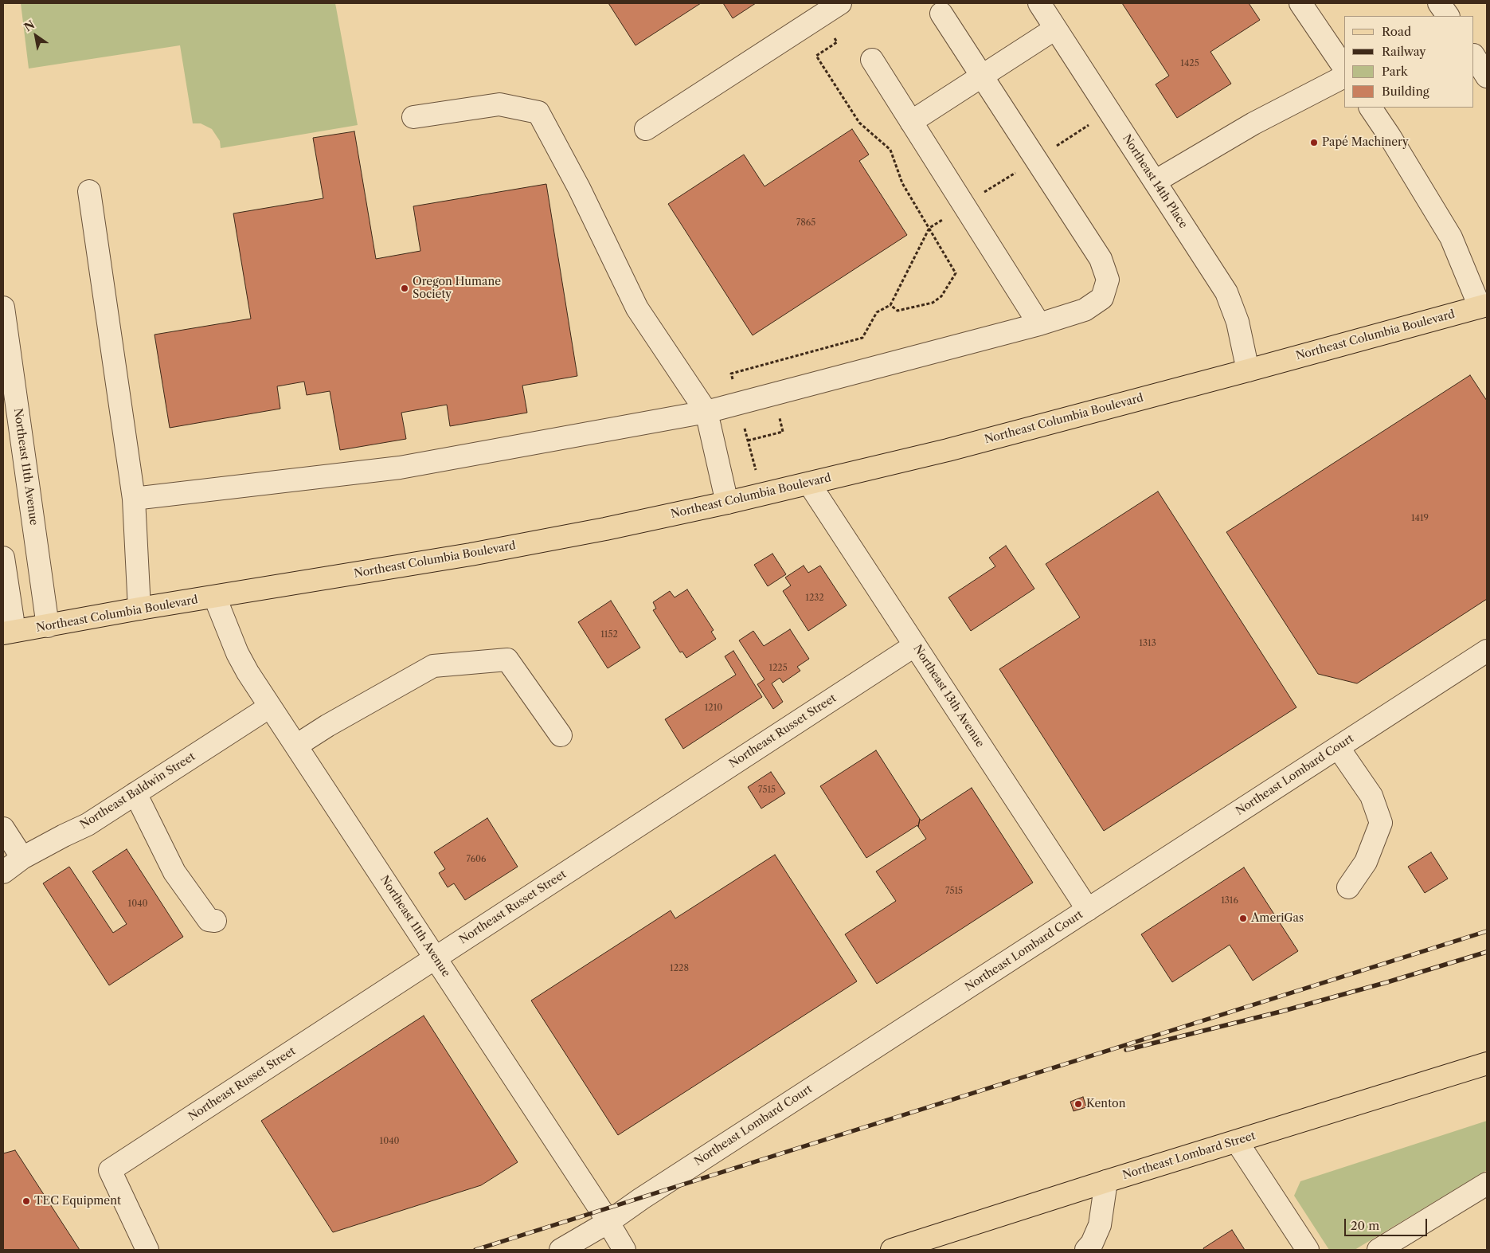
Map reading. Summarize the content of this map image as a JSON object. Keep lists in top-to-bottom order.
{
  "streets": {
    "main road": ["Northeast Columbia Boulevard", "Northeast Lombard Street"],
    "street": [
      "Northeast 14th Place",
      "Northeast 11th Avenue",
      "Northeast 13th Avenue",
      "Northeast Russet Street",
      "Northeast Lombard Court",
      "Northeast Baldwin Street"
    ]
  },
  "crossings": [
    ["Northeast 14th Place", "Northeast Columbia Boulevard"],
    ["Northeast Columbia Boulevard", "Northeast 11th Avenue"],
    ["Northeast Columbia Boulevard", "Northeast 13th Avenue"],
    ["Northeast 11th Avenue", "Northeast Russet Street"],
    ["Northeast 11th Avenue", "Northeast Lombard Court"],
    ["Northeast 11th Avenue", "Northeast Baldwin Street"],
    ["Northeast 13th Avenue", "Northeast Russet Street"],
    ["Northeast 13th Avenue", "Northeast Lombard Court"]
  ],
  "places": [
    "Papé Machinery",
    "Oregon Humane Society",
    "AmeriGas",
    "Kenton",
    "TEC Equipment"
  ],
  "house_numbers": [
    "1425",
    "7865",
    "1419",
    "1232",
    "1152",
    "1313",
    "1225",
    "1210",
    "7515",
    "7606",
    "7515",
    "1316",
    "1040",
    "1228",
    "1040"
  ],
  "legend": [
    "Road",
    "Railway",
    "Park",
    "Building"
  ],
  "scale_bar": "20 m",
  "north": "top left"
}
